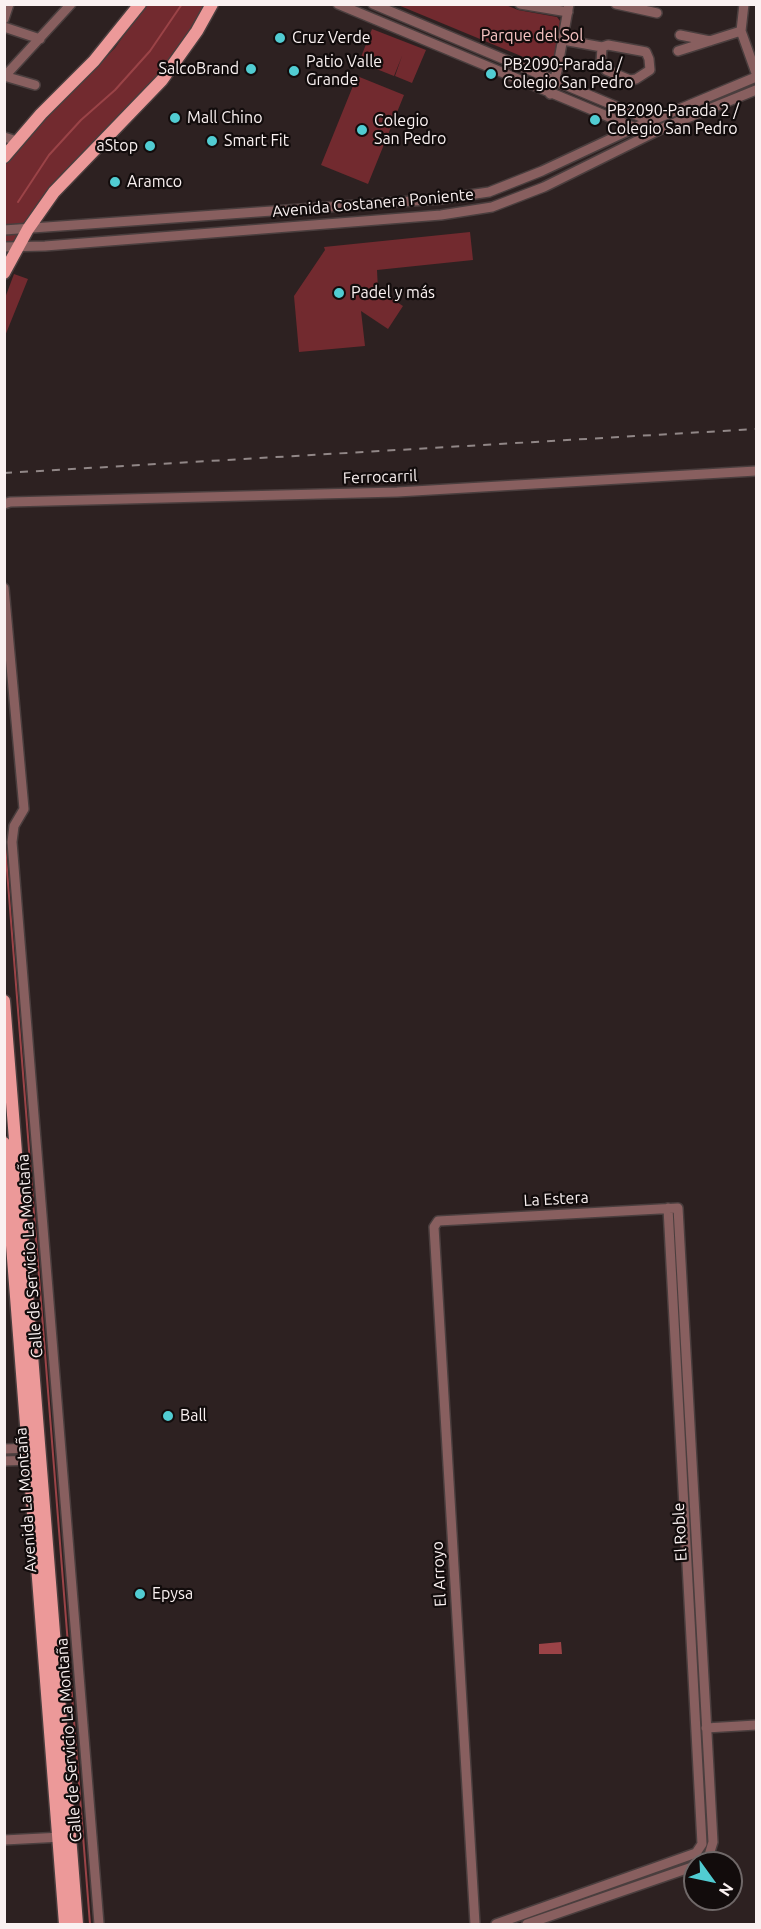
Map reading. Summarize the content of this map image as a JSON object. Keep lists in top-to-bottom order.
{
  "streets": {
    "main road": ["Avenida La Montaña"],
    "street": [
      "Avenida Costanera Poniente",
      "Ferrocarril",
      "La Estera",
      "Calle de Servicio La Montaña",
      "El Roble",
      "El Arroyo"
    ]
  },
  "crossings": [
    ["La Estera", "El Roble"],
    ["La Estera", "El Arroyo"]
  ],
  "parks": ["Parque del Sol"],
  "places": [
    "Cruz Verde",
    "SalcoBrand",
    "Patio Valle Grande",
    "PB2090-Parada / Colegio San Pedro",
    "Mall Chino",
    "PB2090-Parada 2 / Colegio San Pedro",
    "Colegio San Pedro",
    "Smart Fit",
    "aStop",
    "Aramco",
    "Padel y más",
    "Ball",
    "Epysa"
  ],
  "north": "bottom right"
}
